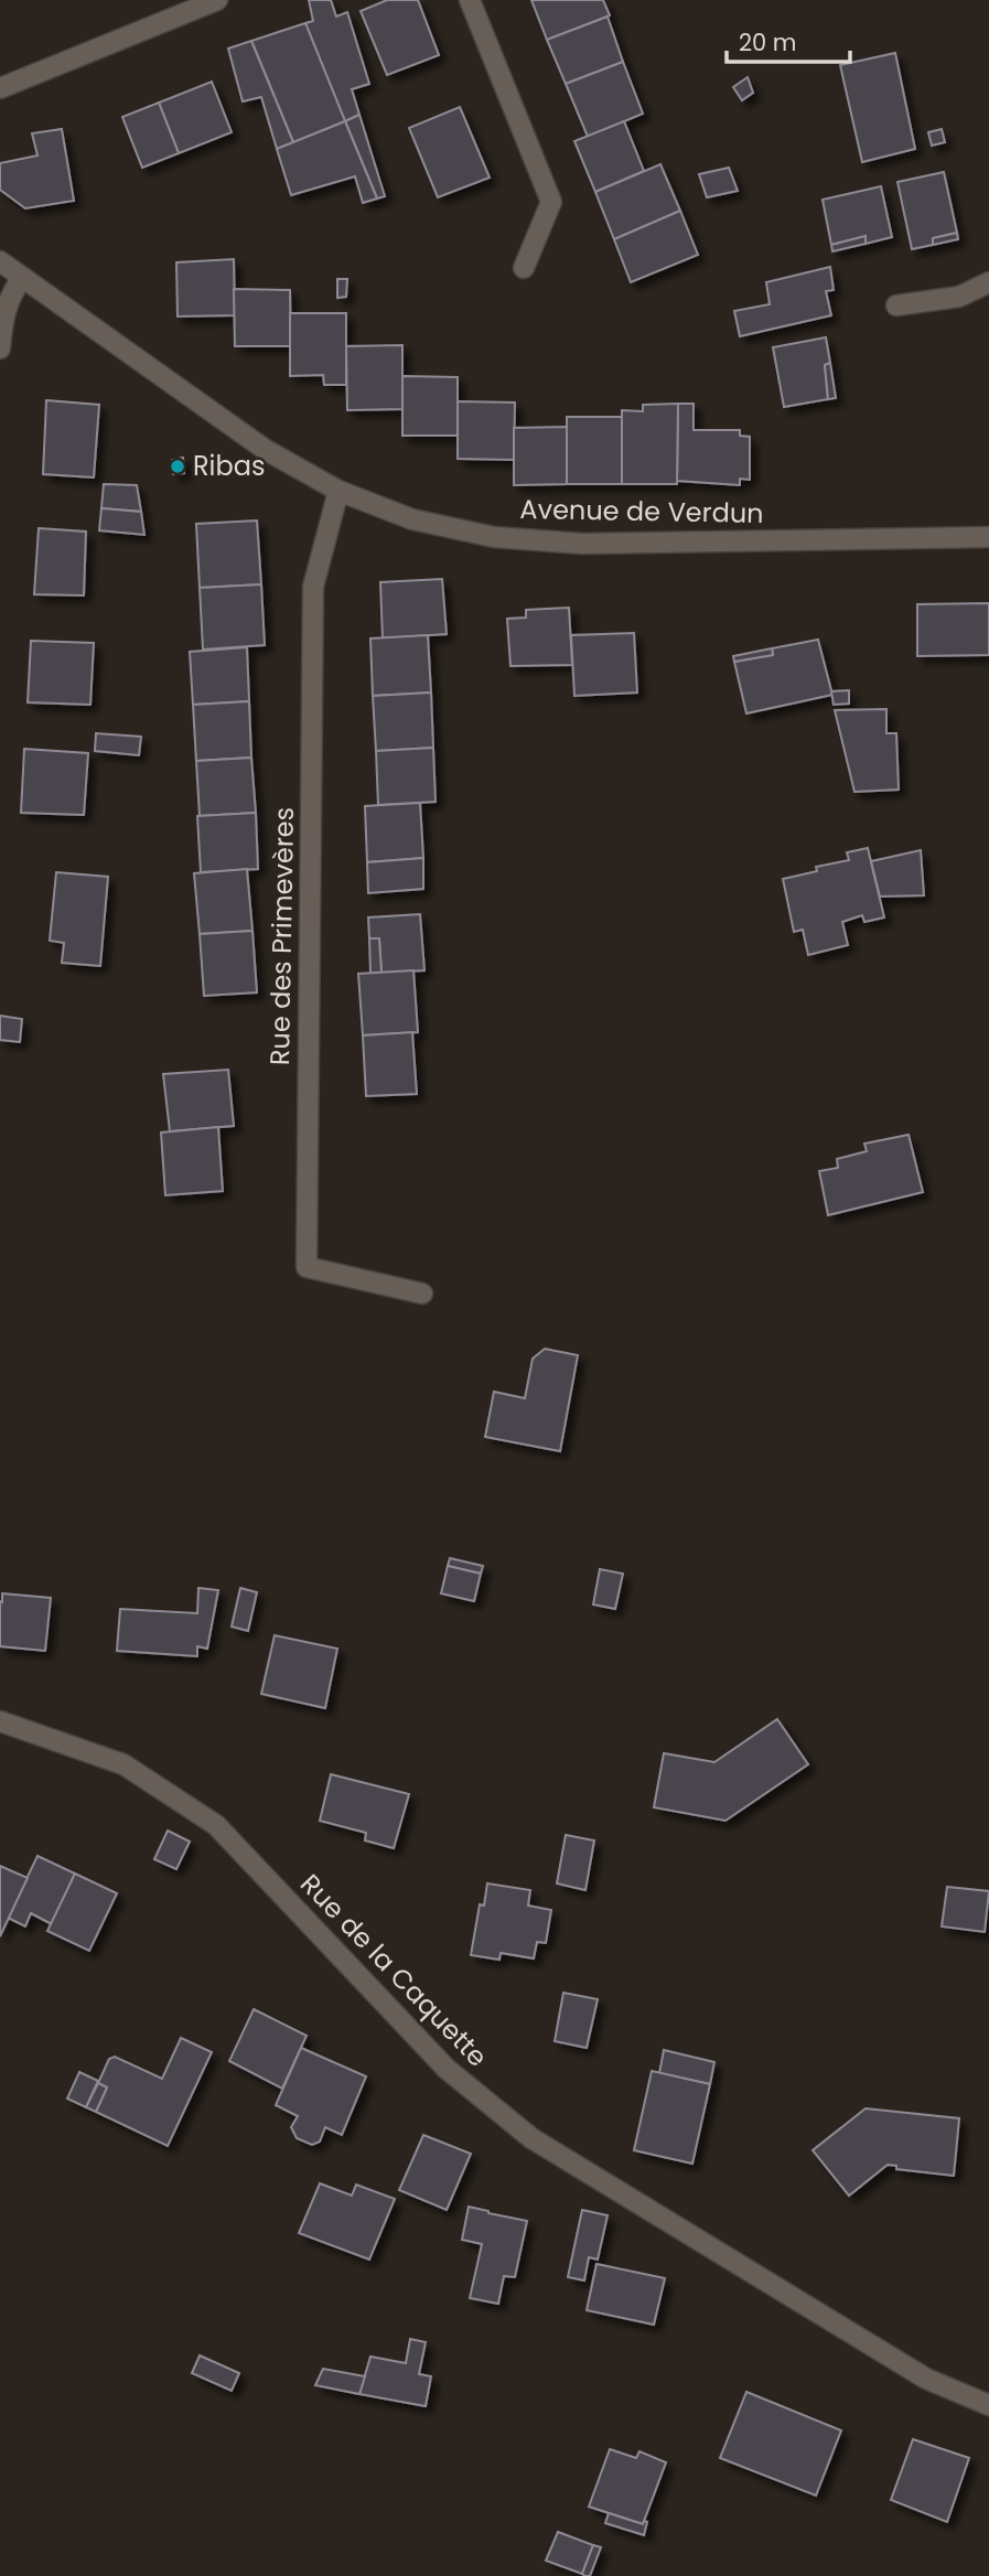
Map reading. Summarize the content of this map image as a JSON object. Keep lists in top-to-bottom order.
{
  "streets": {
    "street": ["Avenue de Verdun", "Rue des Primevères", "Rue de la Caquette"]
  },
  "crossings": [
    ["Avenue de Verdun", "Rue des Primevères"]
  ],
  "places": ["Ribas"],
  "scale_bar": "20 m"
}
